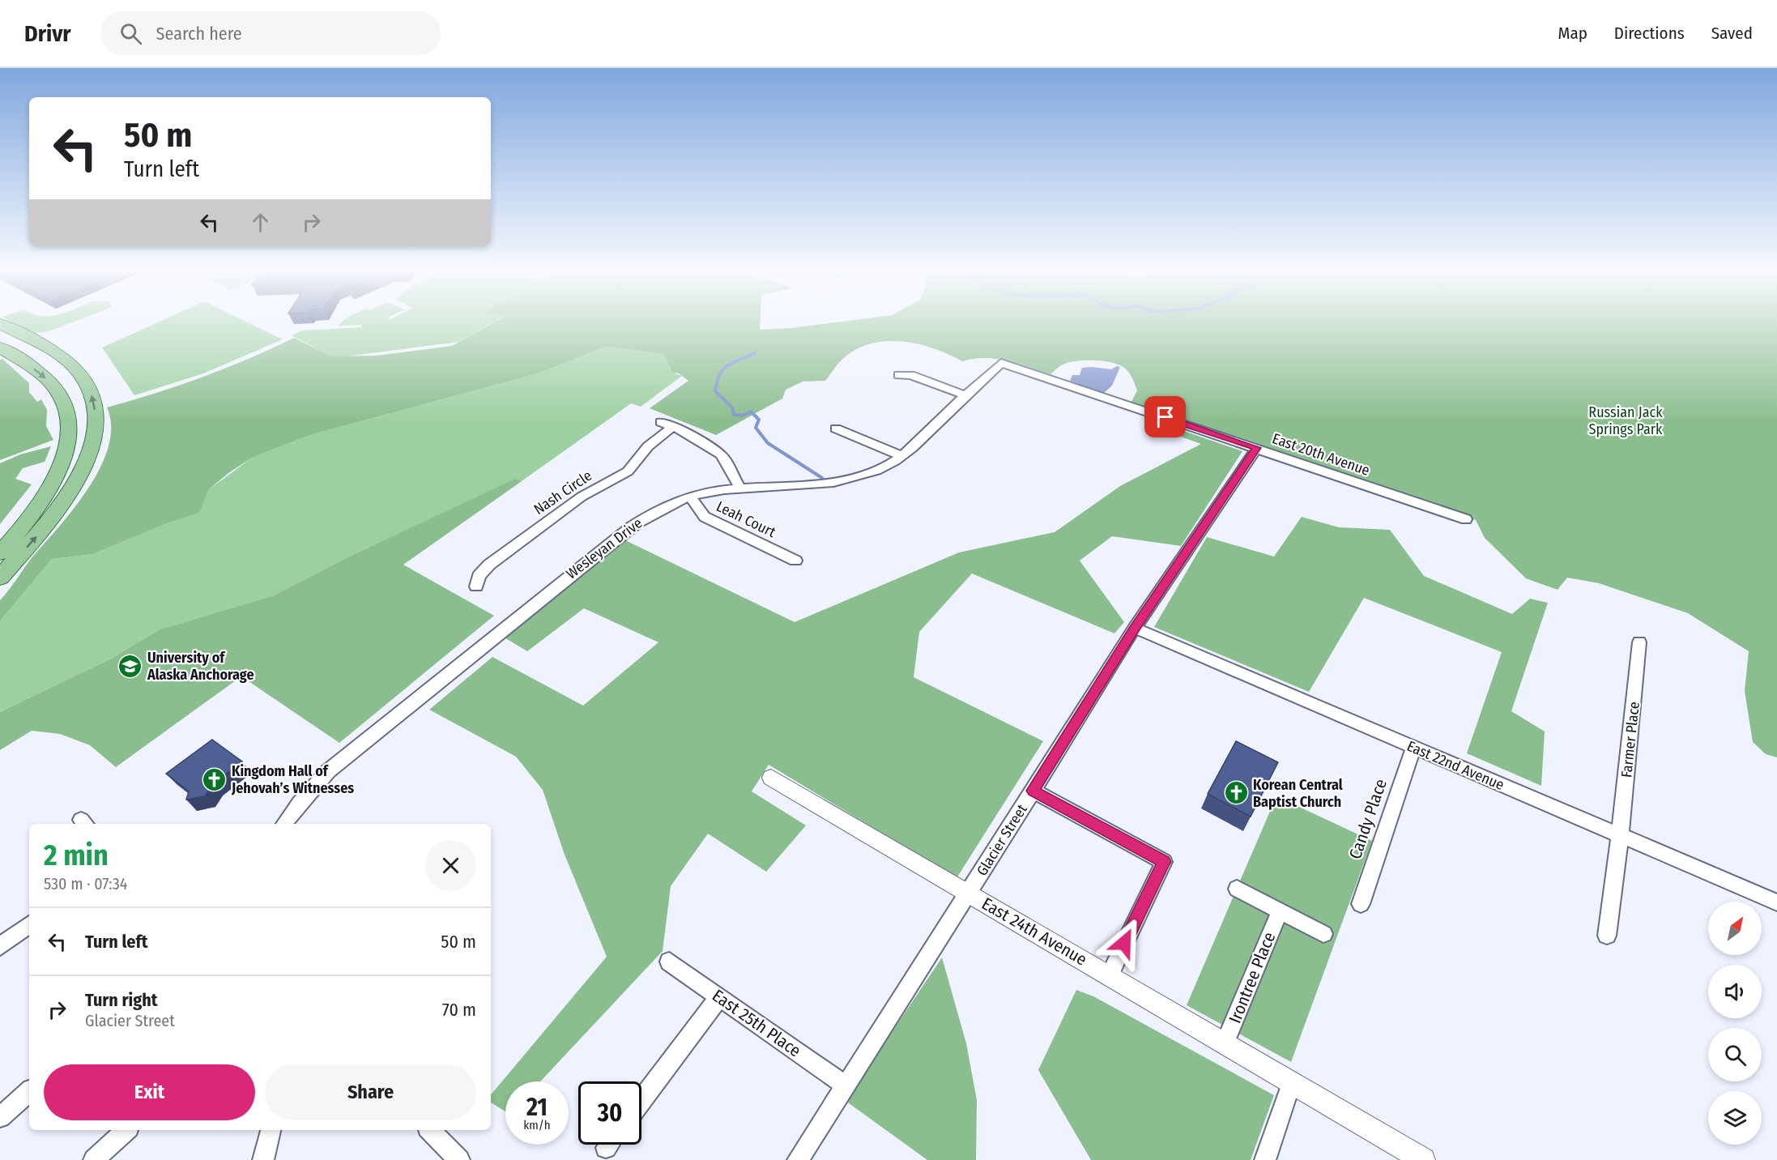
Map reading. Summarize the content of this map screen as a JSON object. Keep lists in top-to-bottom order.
{
  "streets": {
    "street": [
      "East 20th Avenue",
      "Nash Circle",
      "Leah Court",
      "Wesleyan Drive",
      "Farmer Place",
      "East 22nd Avenue",
      "Candy Place",
      "Glacier Street",
      "East 24th Avenue",
      "Irontree Place",
      "East 25th Place"
    ]
  },
  "crossings": [
    ["East 20th Avenue", "Wesleyan Drive"],
    ["East 20th Avenue", "Glacier Street"],
    ["Nash Circle", "Wesleyan Drive"],
    ["Leah Court", "Wesleyan Drive"],
    ["Farmer Place", "East 22nd Avenue"],
    ["East 22nd Avenue", "Candy Place"],
    ["East 22nd Avenue", "Glacier Street"],
    ["Glacier Street", "East 24th Avenue"],
    ["Glacier Street", "East 25th Place"],
    ["East 24th Avenue", "Irontree Place"]
  ],
  "parks": ["Russian Jack Springs Park"],
  "places": {
    "school or university": ["University of Alaska Anchorage"],
    "church": ["Kingdom Hall of Jehovah’s Witnesses", "Korean Central Baptist Church"]
  },
  "north": "top right",
  "page": {
    "header": "Drivr",
    "search": "Search here",
    "nav": ["Map", "Directions", "Saved"],
    "turn": ["50 m", "Turn left"],
    "heading": ["2 min", "530 m · 07:34"],
    "list": [
      {
        "name": "Turn left",
        "value": "50 m"
      },
      {
        "name": "Turn right",
        "note": "Glacier Street",
        "value": "70 m"
      }
    ],
    "buttons": ["Exit", "Share"],
    "speed": "21 km/h",
    "limit": "30"
  }
}
